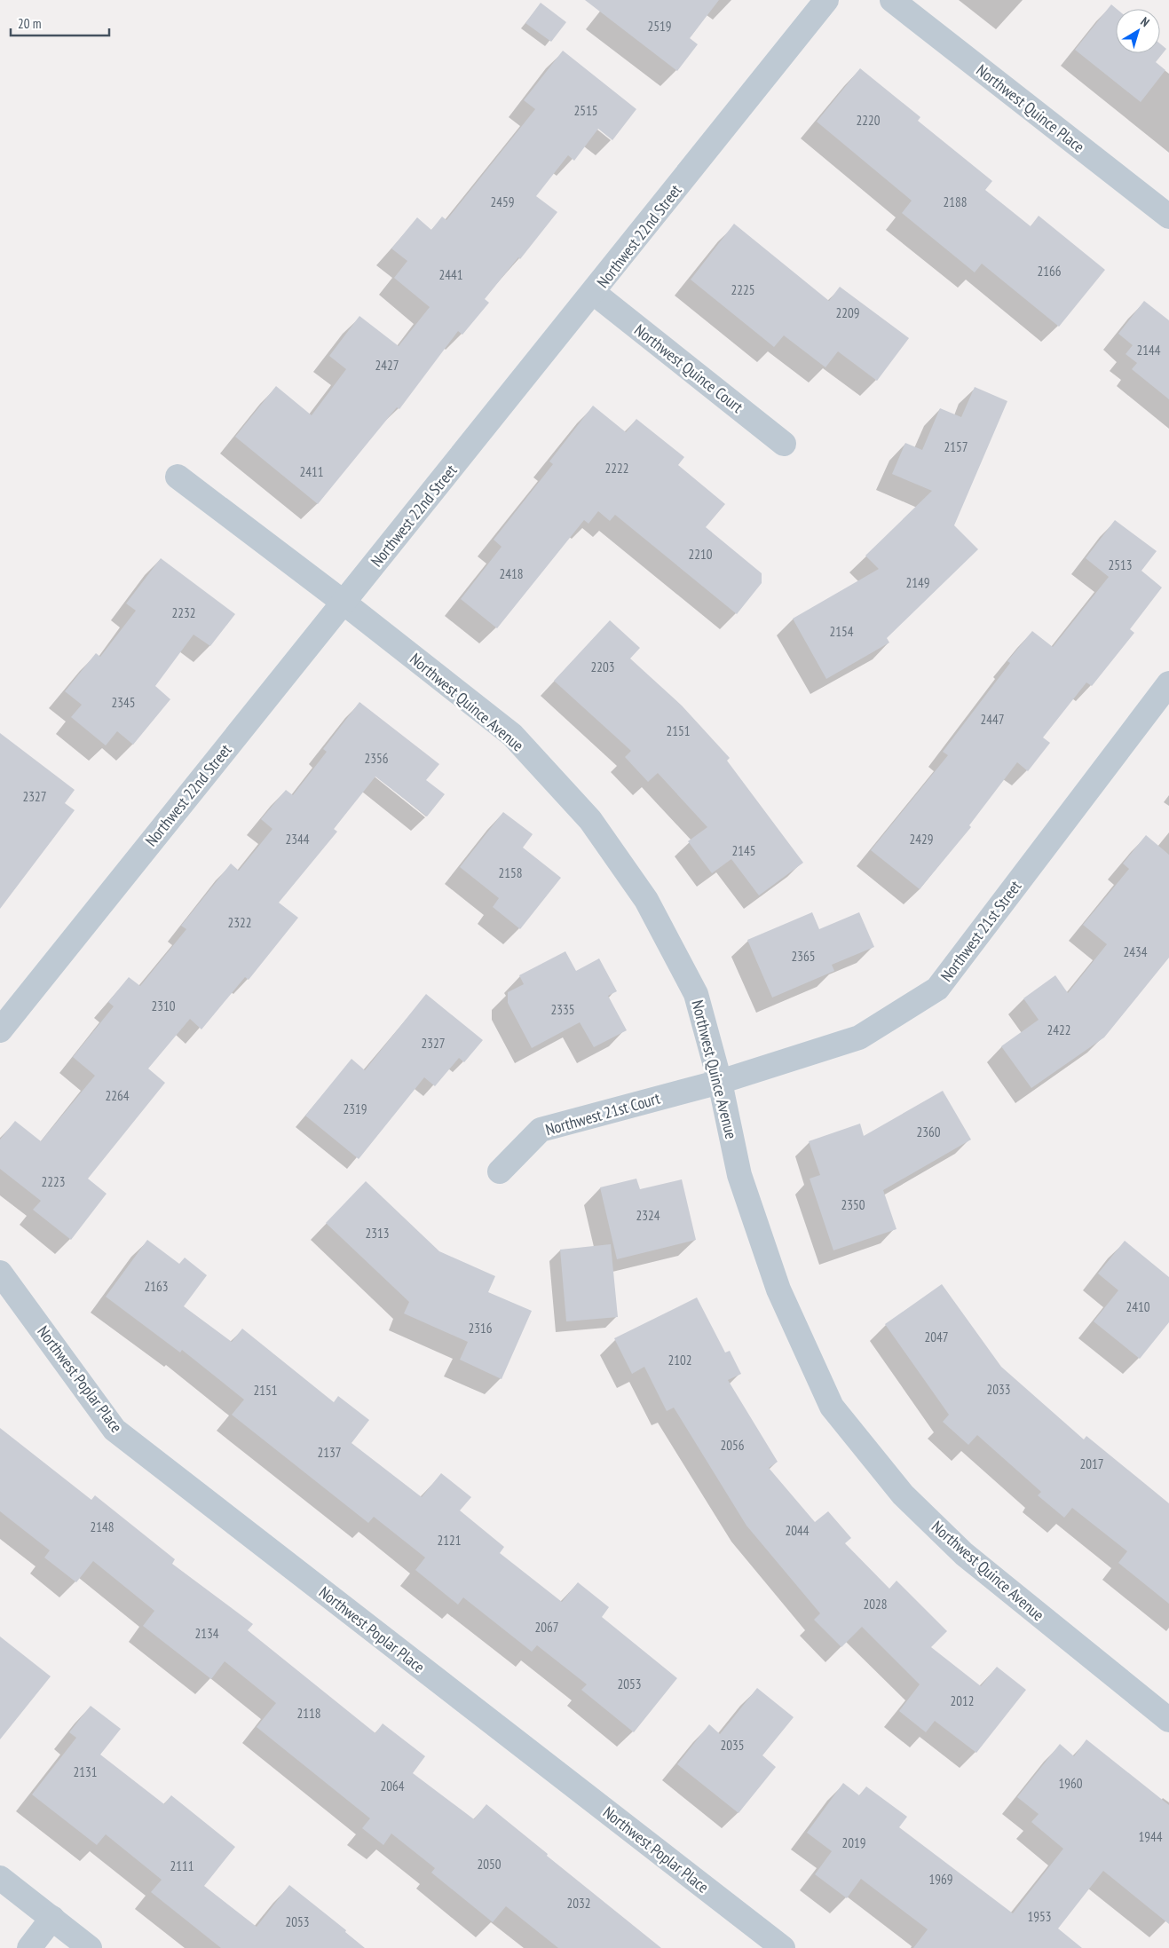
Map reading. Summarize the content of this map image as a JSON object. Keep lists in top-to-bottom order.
{
  "streets": {
    "street": [
      "Northwest Quince Place",
      "Northwest 22nd Street",
      "Northwest Quince Court",
      "Northwest Quince Avenue",
      "Northwest 21st Street",
      "Northwest 21st Court",
      "Northwest Poplar Place"
    ]
  },
  "crossings": [
    ["Northwest 22nd Street", "Northwest Quince Court"],
    ["Northwest 22nd Street", "Northwest Quince Avenue"],
    ["Northwest Quince Avenue", "Northwest 21st Street"],
    ["Northwest Quince Avenue", "Northwest 21st Court"],
    ["Northwest 21st Street", "Northwest 21st Court"]
  ],
  "house_numbers": [
    "2519",
    "2515",
    "2220",
    "2459",
    "2188",
    "2166",
    "2441",
    "2225",
    "2209",
    "2144",
    "2427",
    "2157",
    "2222",
    "2411",
    "2210",
    "2513",
    "2418",
    "2149",
    "2232",
    "2154",
    "2203",
    "2345",
    "2447",
    "2151",
    "2356",
    "2327",
    "2344",
    "2429",
    "2145",
    "2158",
    "2322",
    "2434",
    "2365",
    "2310",
    "2335",
    "2422",
    "2327",
    "2264",
    "2319",
    "2360",
    "2223",
    "2350",
    "2324",
    "2313",
    "2163",
    "2410",
    "2316",
    "2047",
    "2102",
    "2033",
    "2151",
    "2056",
    "2137",
    "2017",
    "2148",
    "2044",
    "2121",
    "2028",
    "2067",
    "2134",
    "2053",
    "2012",
    "2118",
    "2035",
    "2131",
    "1960",
    "2064",
    "1944",
    "2019",
    "2050",
    "2111",
    "1969",
    "2032",
    "1953",
    "2053"
  ],
  "scale_bar": "20 m",
  "north": "top right"
}
